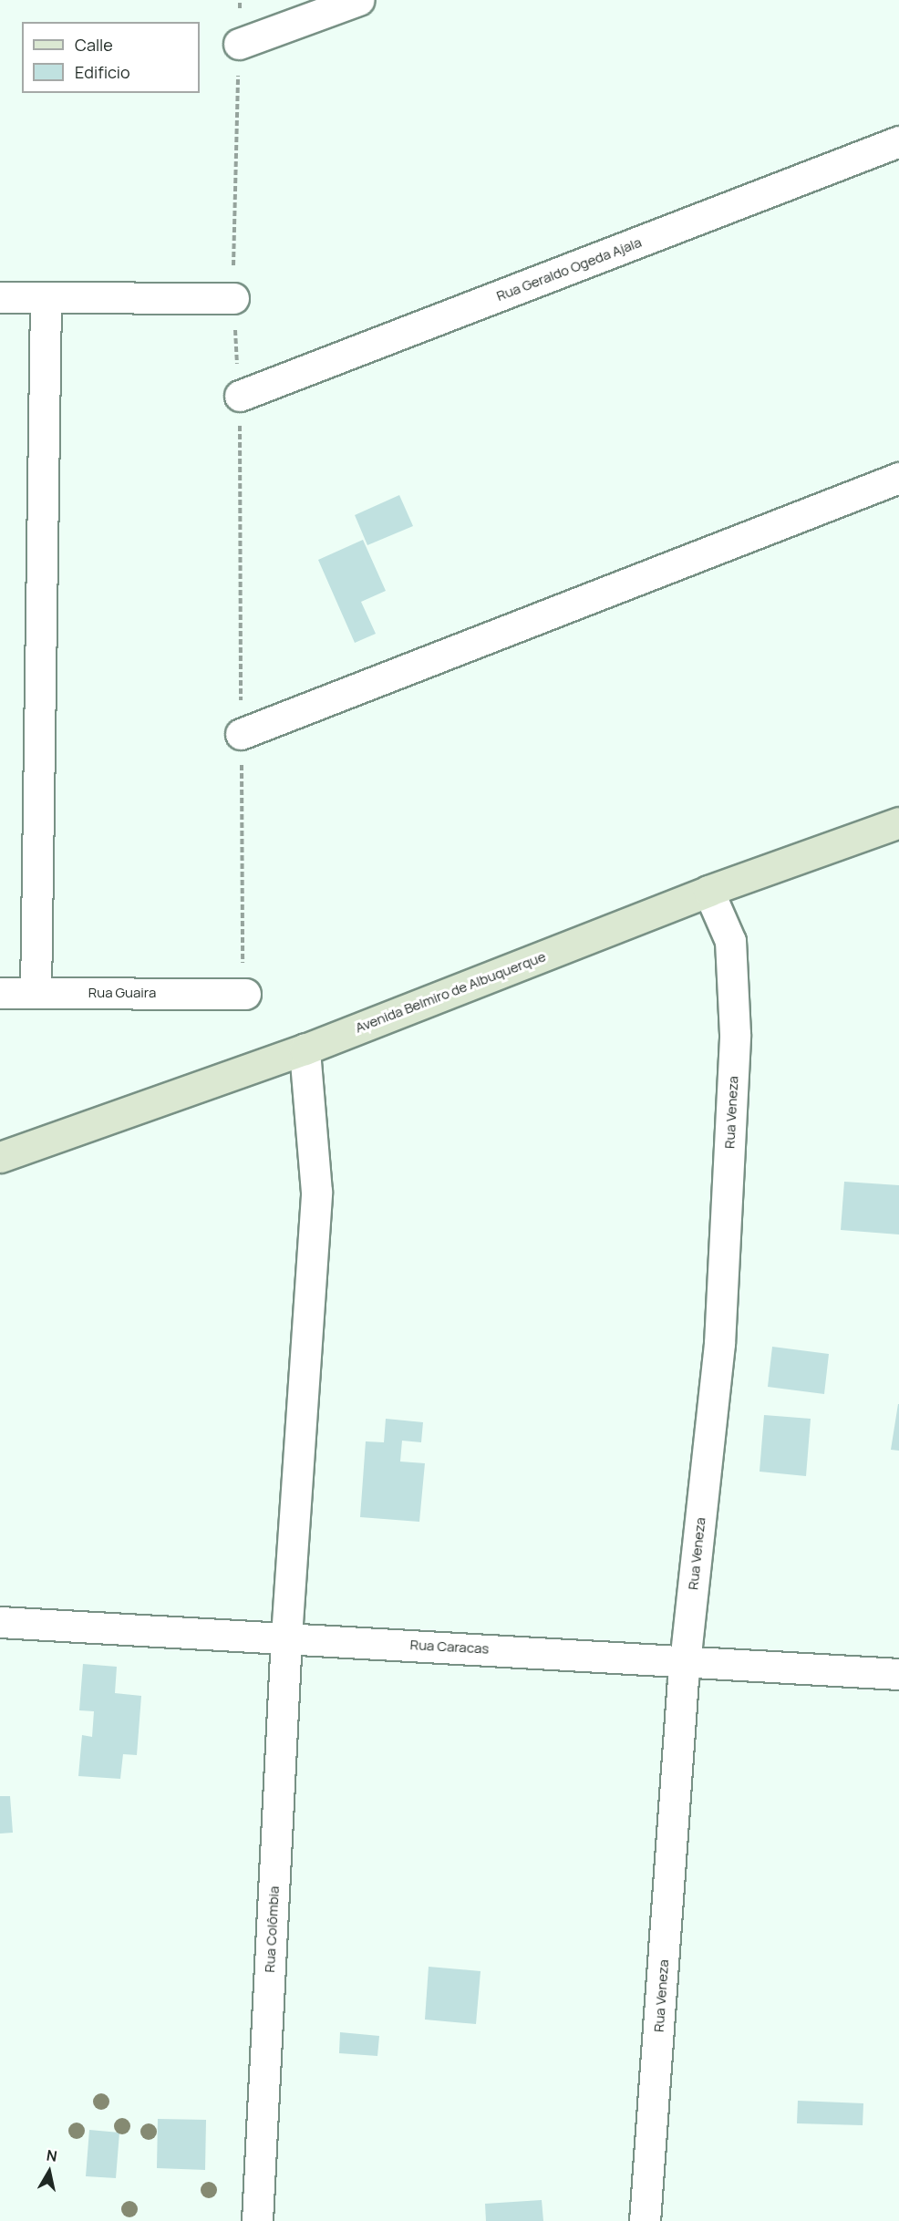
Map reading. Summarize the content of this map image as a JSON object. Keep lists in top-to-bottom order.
{
  "streets": {
    "main road": ["Avenida Belmiro de Albuquerque"],
    "street": [
      "Rua Geraldo Ogeda Ajala",
      "Rua Guaira",
      "Rua Veneza",
      "Rua Caracas",
      "Rua Colômbia"
    ]
  },
  "crossings": [
    ["Avenida Belmiro de Albuquerque", "Rua Veneza"],
    ["Avenida Belmiro de Albuquerque", "Rua Colômbia"],
    ["Rua Veneza", "Rua Caracas"],
    ["Rua Caracas", "Rua Colômbia"]
  ],
  "legend": ["Calle", "Edificio"],
  "north": "top"
}
